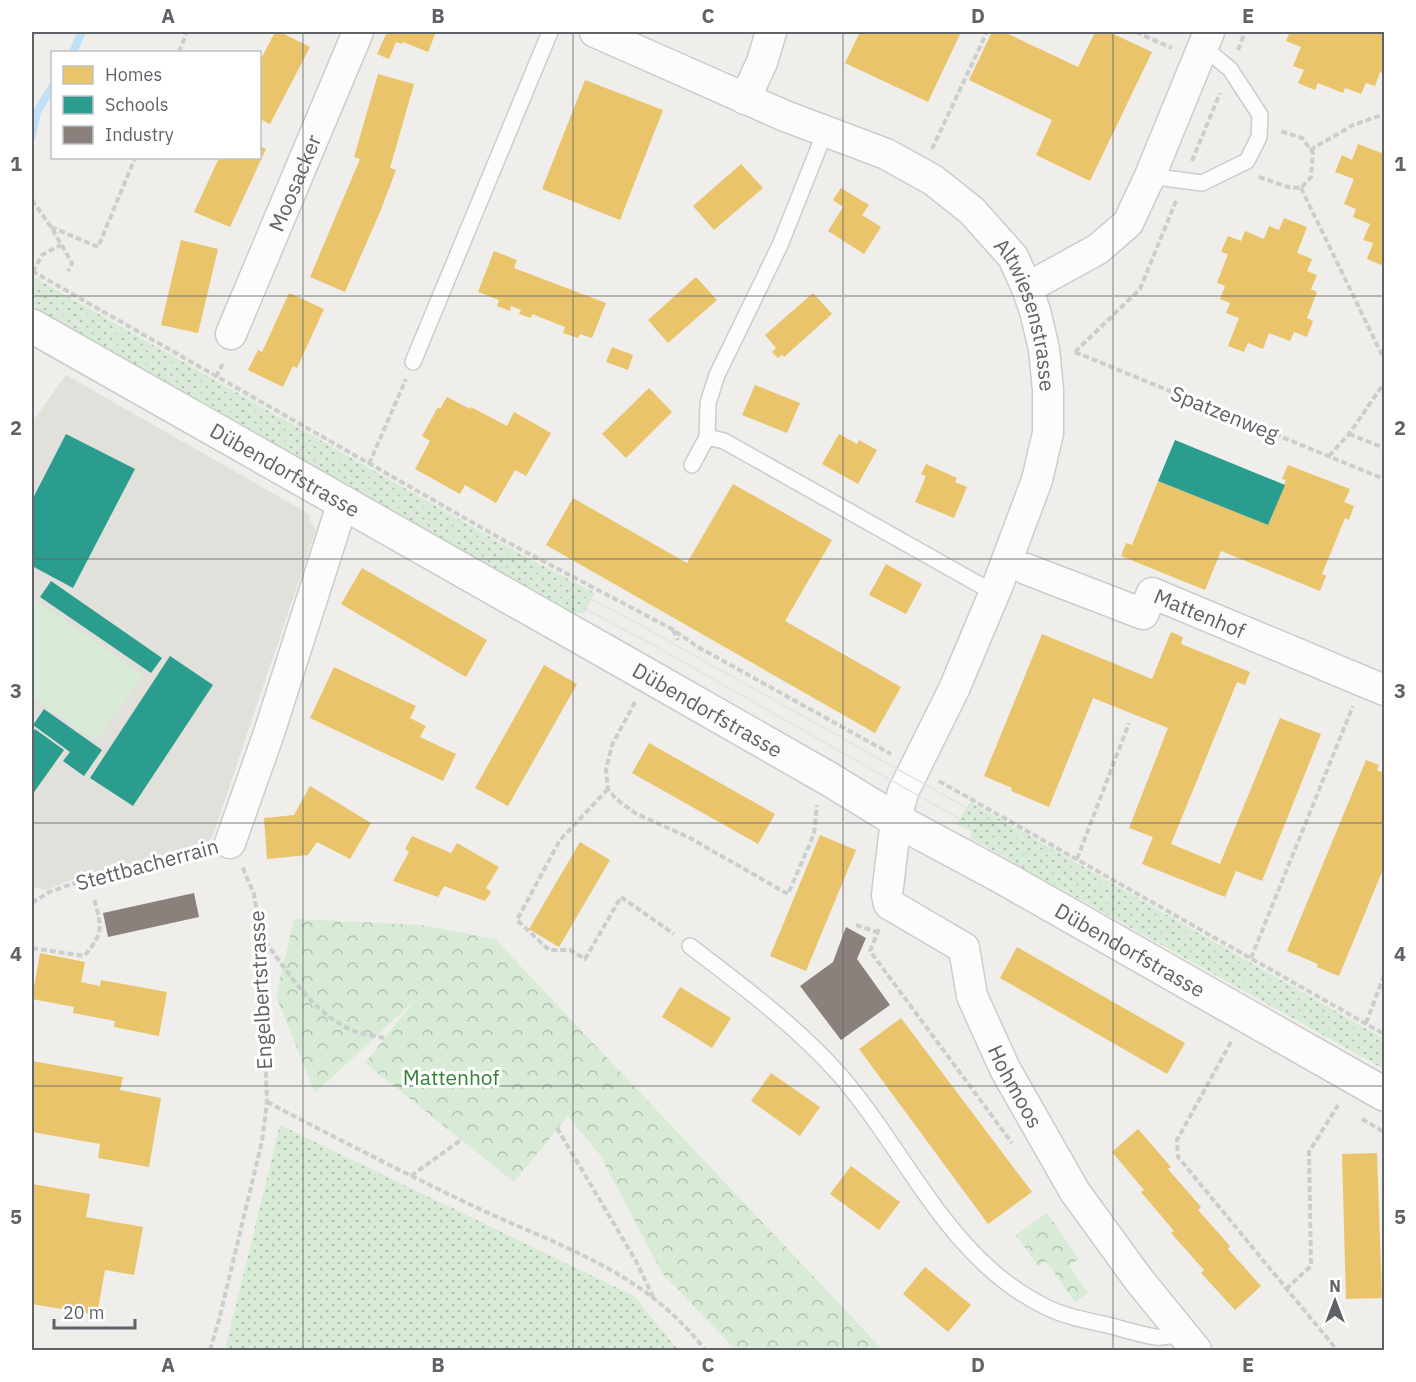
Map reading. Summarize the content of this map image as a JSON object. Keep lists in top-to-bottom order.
{
  "streets": {
    "street": [
      "Moosacker",
      "Altwiesenstrasse",
      "Dübendorfstrasse",
      "Mattenhof",
      "Hohmoos"
    ],
    "path": ["Spatzenweg", "Stettbacherrain", "Engelbertstrasse"]
  },
  "crossings": [
    ["Altwiesenstrasse", "Dübendorfstrasse"],
    ["Stettbacherrain", "Engelbertstrasse"]
  ],
  "parks": ["Mattenhof"],
  "legend": ["Homes", "Schools", "Industry"],
  "scale_bar": "20 m",
  "north": "top",
  "grid": {
    "columns": [
      "A",
      "B",
      "C",
      "D",
      "E"
    ],
    "rows": [
      "1",
      "2",
      "3",
      "4",
      "5"
    ]
  }
}
